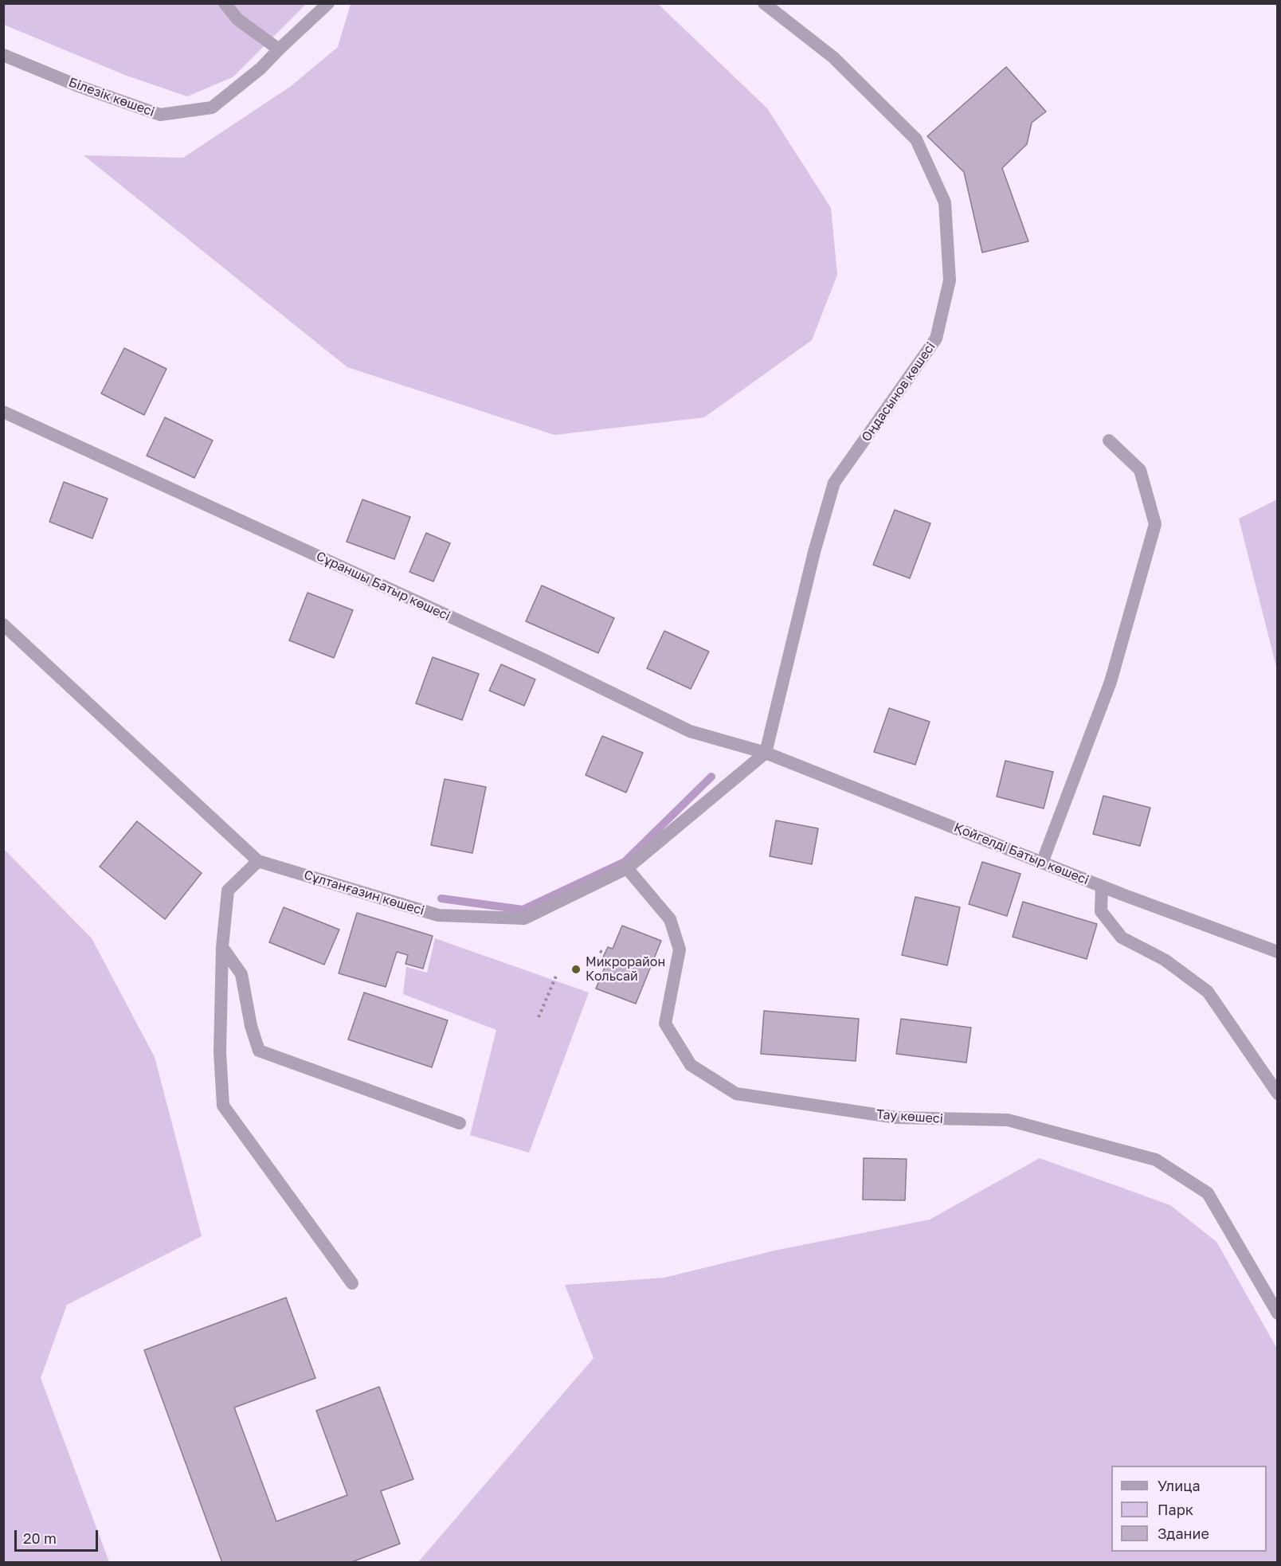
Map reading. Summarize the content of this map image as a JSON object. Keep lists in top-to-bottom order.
{
  "streets": {
    "street": [
      "Білезік көшесі",
      "Оңдасынов көшесі",
      "Сұраншы Батыр көшесі",
      "Қойгелді Батыр көшесі",
      "Сұлтанғазин көшесі",
      "Тау көшесі"
    ]
  },
  "crossings": [
    ["Оңдасынов көшесі", "Сұраншы Батыр көшесі"],
    ["Оңдасынов көшесі", "Қойгелді Батыр көшесі"],
    ["Оңдасынов көшесі", "Сұлтанғазин көшесі"],
    ["Сұраншы Батыр көшесі", "Қойгелді Батыр көшесі"],
    ["Сұраншы Батыр көшесі", "Сұлтанғазин көшесі"],
    ["Қойгелді Батыр көшесі", "Сұлтанғазин көшесі"],
    ["Сұлтанғазин көшесі", "Тау көшесі"]
  ],
  "places": ["Микрорайон Кольсай"],
  "legend": ["Улица", "Парк", "Здание"],
  "scale_bar": "20 m"
}
